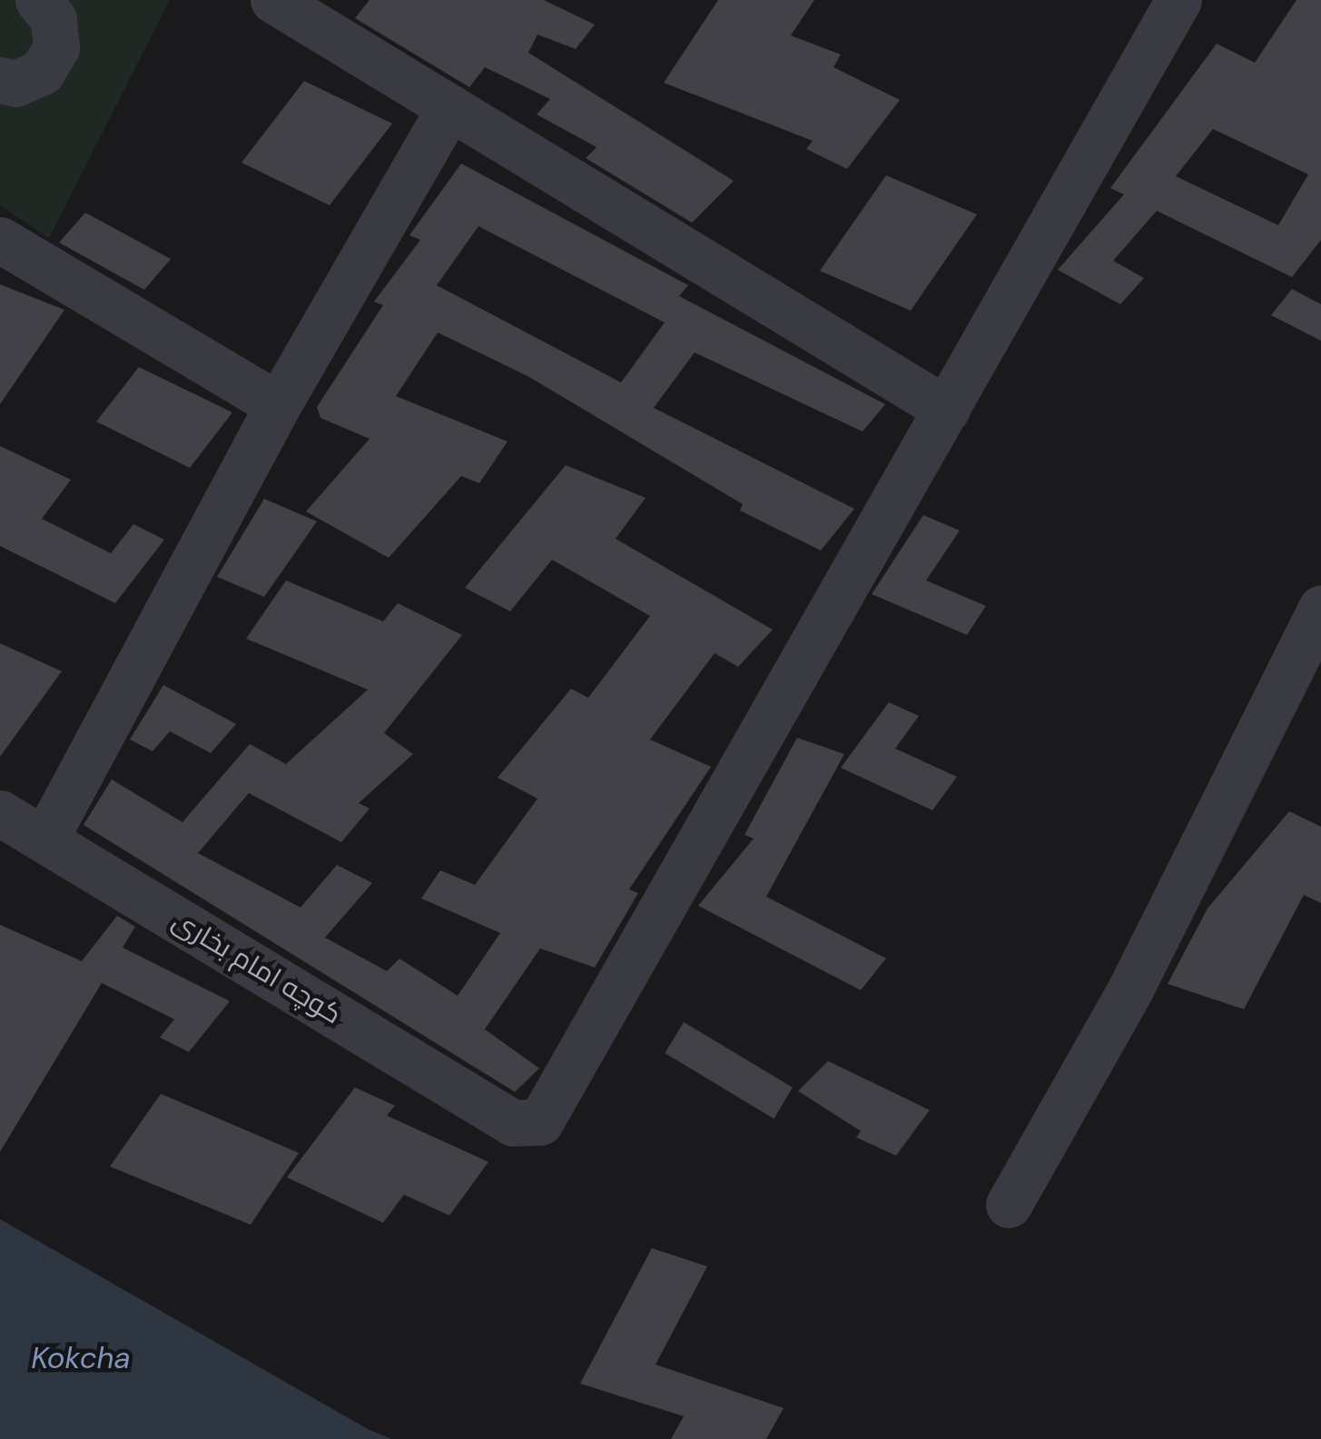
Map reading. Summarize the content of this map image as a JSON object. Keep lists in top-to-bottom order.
{
  "streets": {
    "street": ["کوچه امام بخاری"]
  },
  "water": ["Kokcha"]
}
